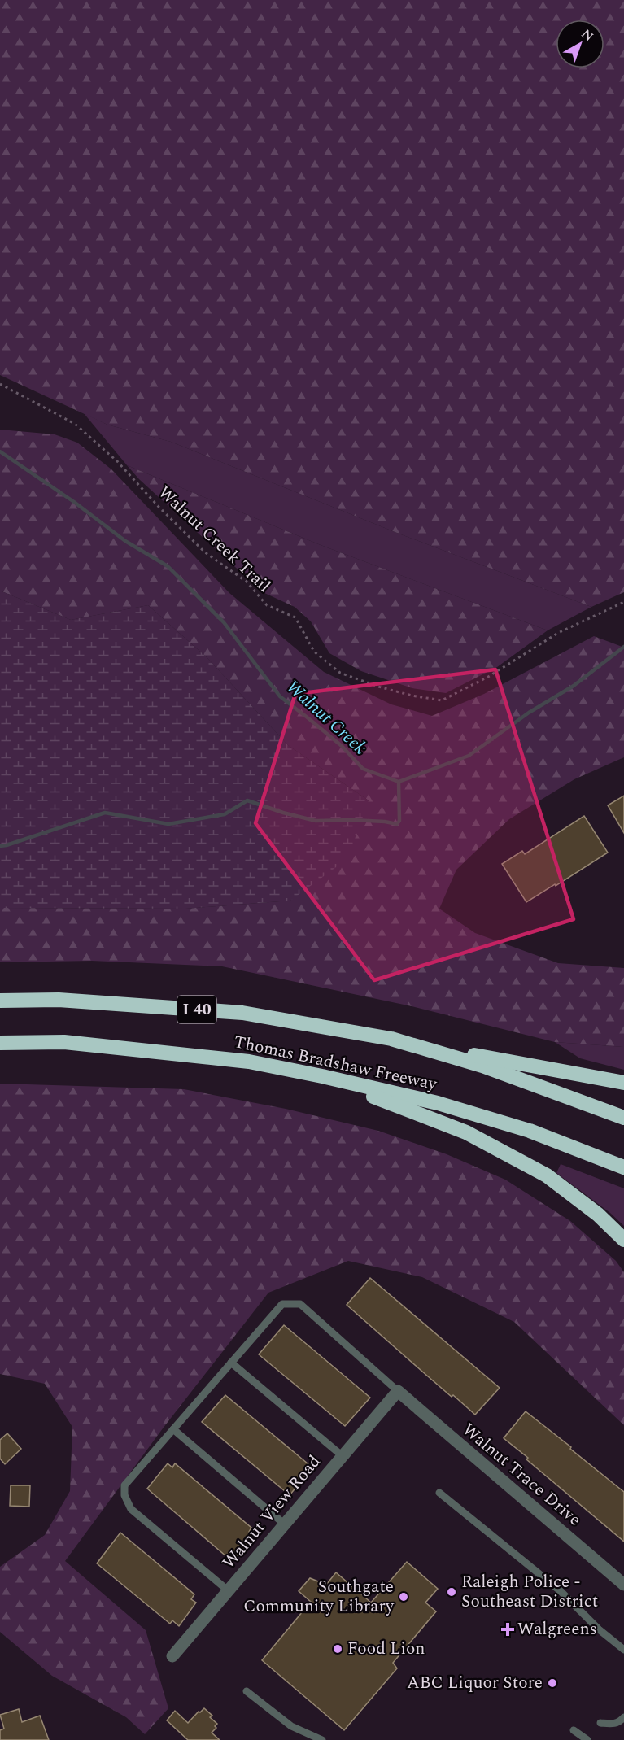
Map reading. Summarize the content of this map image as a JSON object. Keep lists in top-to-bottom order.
{
  "streets": {
    "highway": ["I 40", "Thomas Bradshaw Freeway"],
    "street": ["Walnut Trace Drive", "Walnut View Road"],
    "path": ["Walnut Creek Trail"]
  },
  "crossings": [
    ["Walnut Trace Drive", "Walnut View Road"]
  ],
  "water": ["Walnut Creek"],
  "places": {
    "other": [
      "Raleigh Police - Southeast District",
      "Southgate Community Library",
      "Food Lion",
      "ABC Liquor Store"
    ],
    "health": ["Walgreens"]
  },
  "north": "top right"
}
